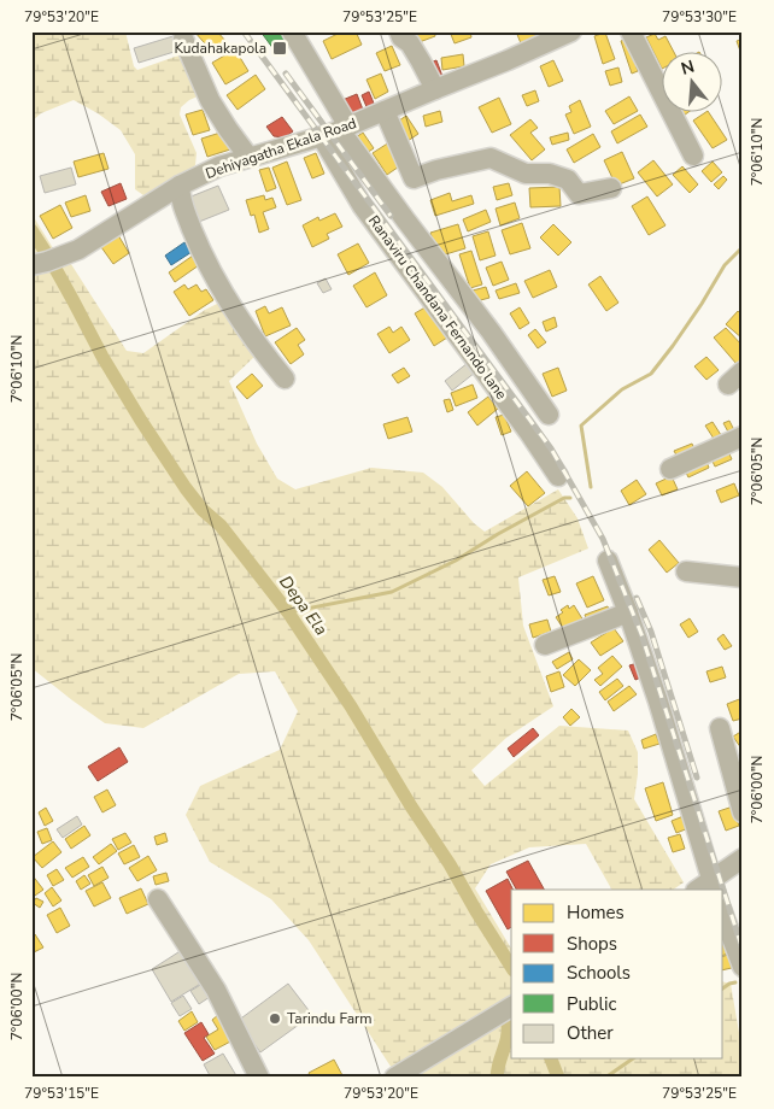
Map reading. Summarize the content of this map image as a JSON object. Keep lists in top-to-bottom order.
{
  "streets": {
    "street": ["Dehiyagatha Ekala Road", "Ranaviru Chandana Fernando lane"]
  },
  "crossings": [
    ["Dehiyagatha Ekala Road", "Ranaviru Chandana Fernando lane"]
  ],
  "water": ["Depa Ela"],
  "places": {
    "transit": ["Kudahakapola"],
    "other": ["Tarindu Farm"]
  },
  "legend": [
    "Homes",
    "Shops",
    "Schools",
    "Public",
    "Other"
  ],
  "north": "top",
  "coordinates": [
    "79°53'20\"E",
    "79°53'25\"E",
    "79°53'30\"E",
    "7°06'10\"N",
    "7°06'05\"N",
    "7°06'00\"N",
    "79°53'15\"E"
  ]
}
